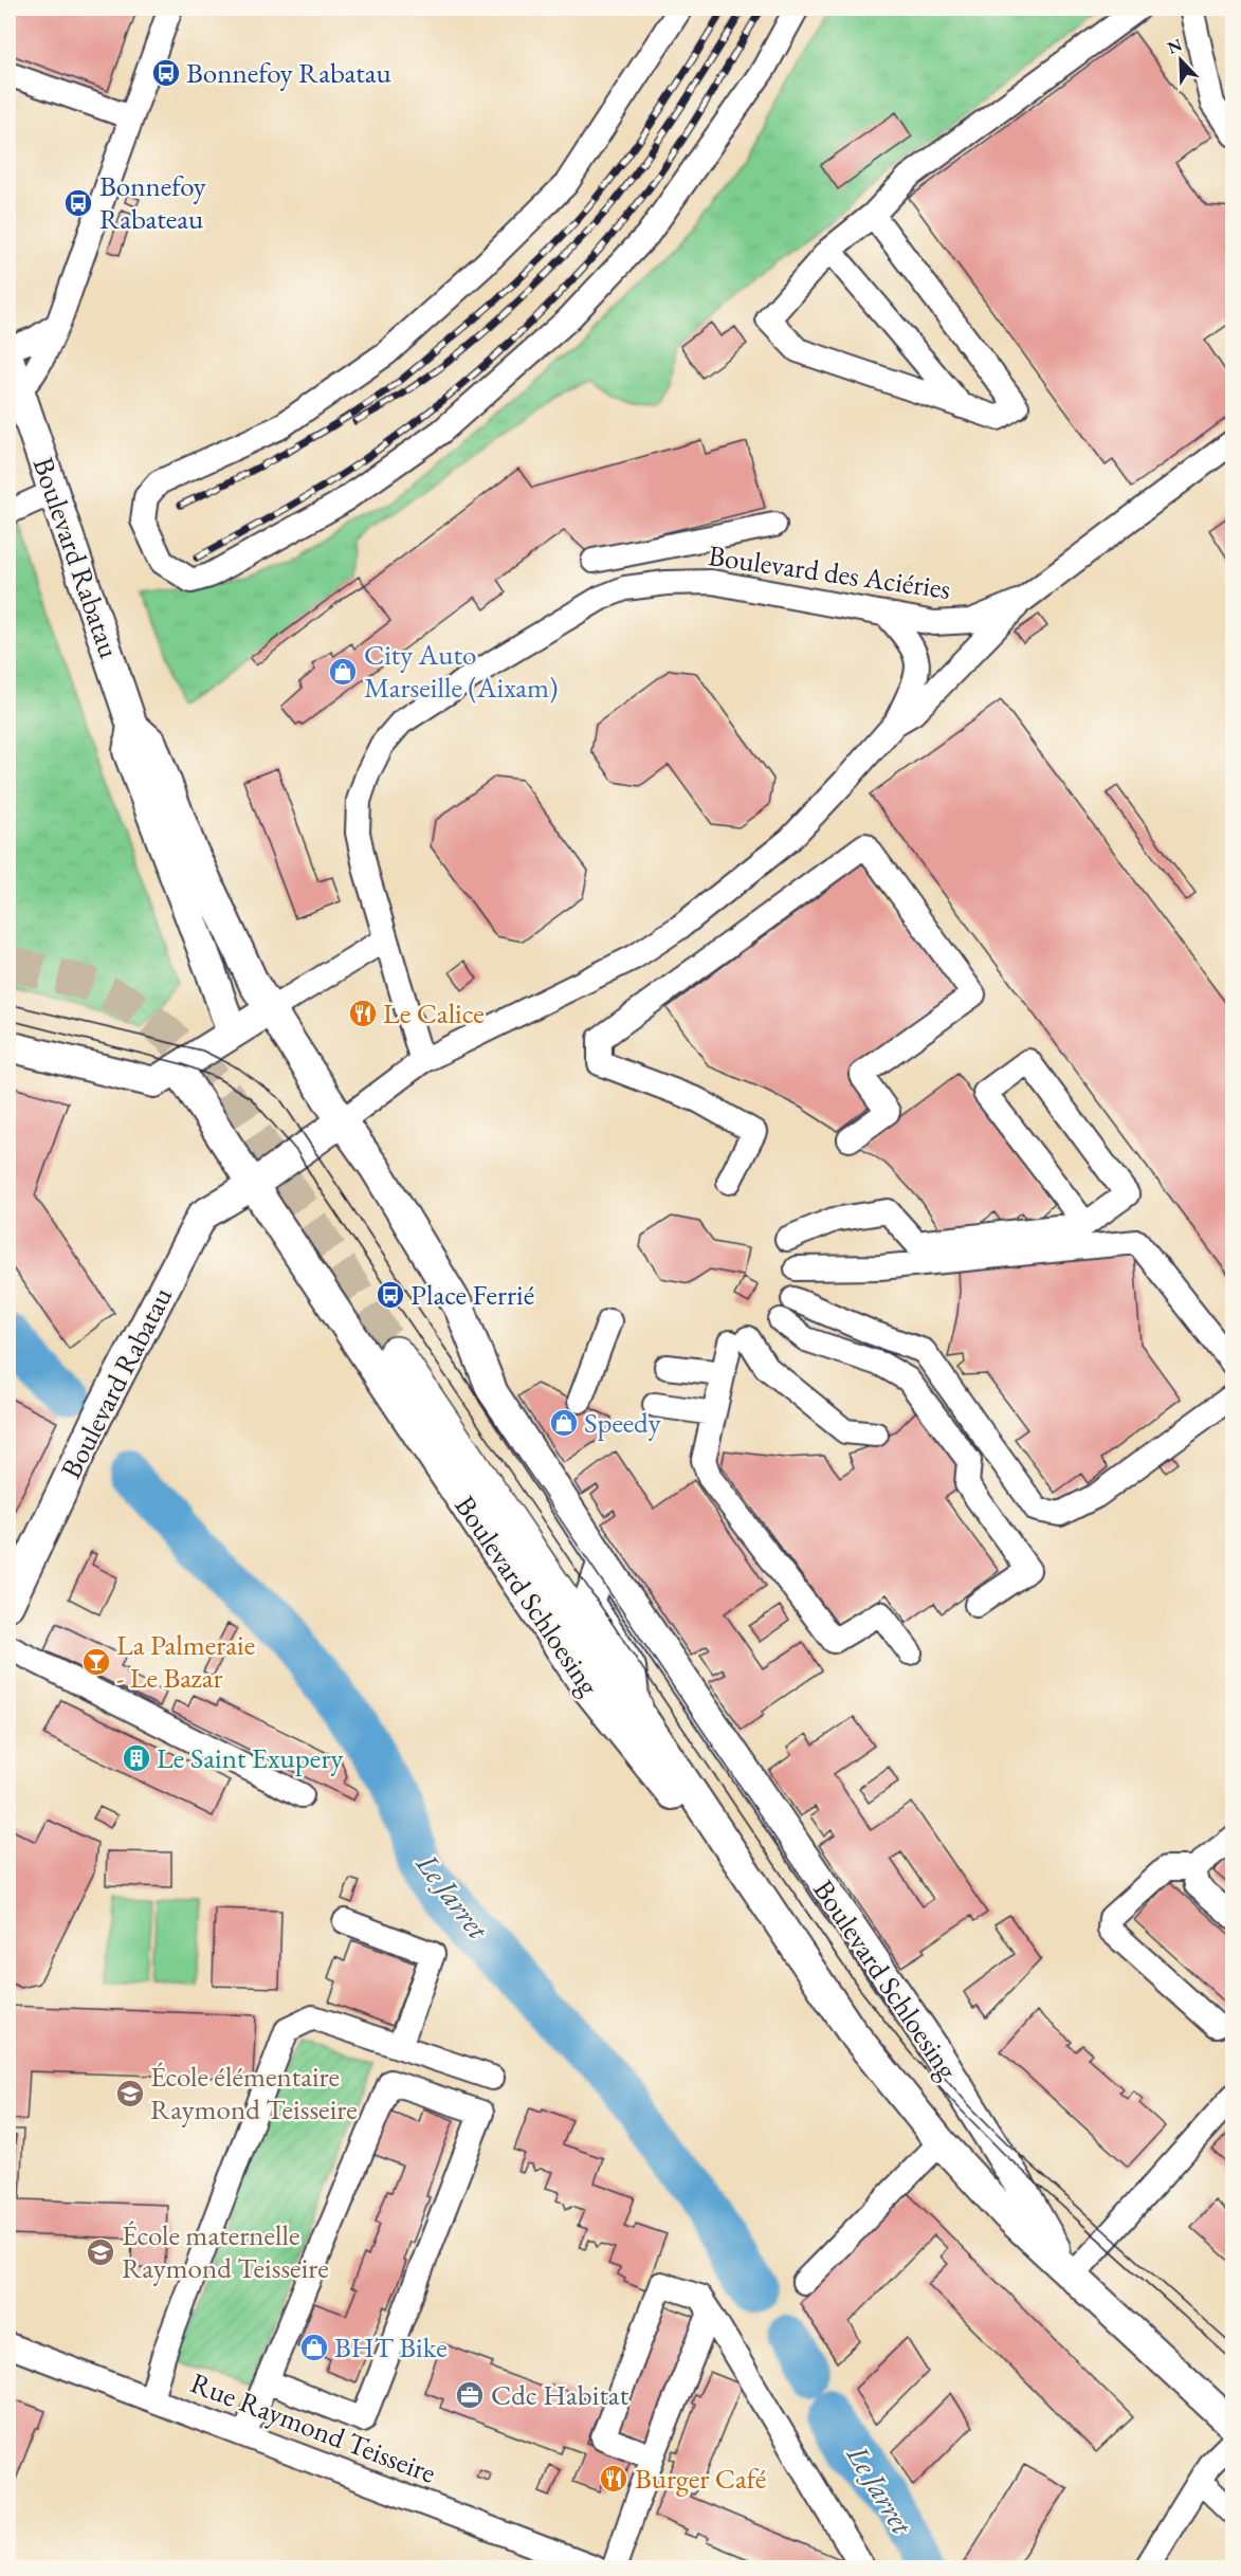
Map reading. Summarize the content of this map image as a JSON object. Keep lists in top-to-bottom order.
{
  "streets": {
    "main road": ["Boulevard Rabatau", "Boulevard Schloesing"],
    "street": ["Boulevard des Aciéries", "Rue Raymond Teisseire"]
  },
  "crossings": [
    ["Boulevard Rabatau", "Boulevard Schloesing"]
  ],
  "water": ["Le Jarret"],
  "places": {
    "bus stop": ["Bonnefoy Rabatau", "Bonnefoy Rabateau", "Place Ferrié"],
    "shop": ["City Auto Marseille (Aixam)", "Speedy", "BHT Bike"],
    "restaurant": ["Le Calice", "Burger Café"],
    "bar": ["La Palmeraie - Le Bazar"],
    "building": ["Le Saint Exupery"],
    "school or university": ["École élémentaire Raymond Teisseire", "École maternelle Raymond Teisseire"],
    "office": ["Cdc Habitat"]
  },
  "north": "top left"
}
